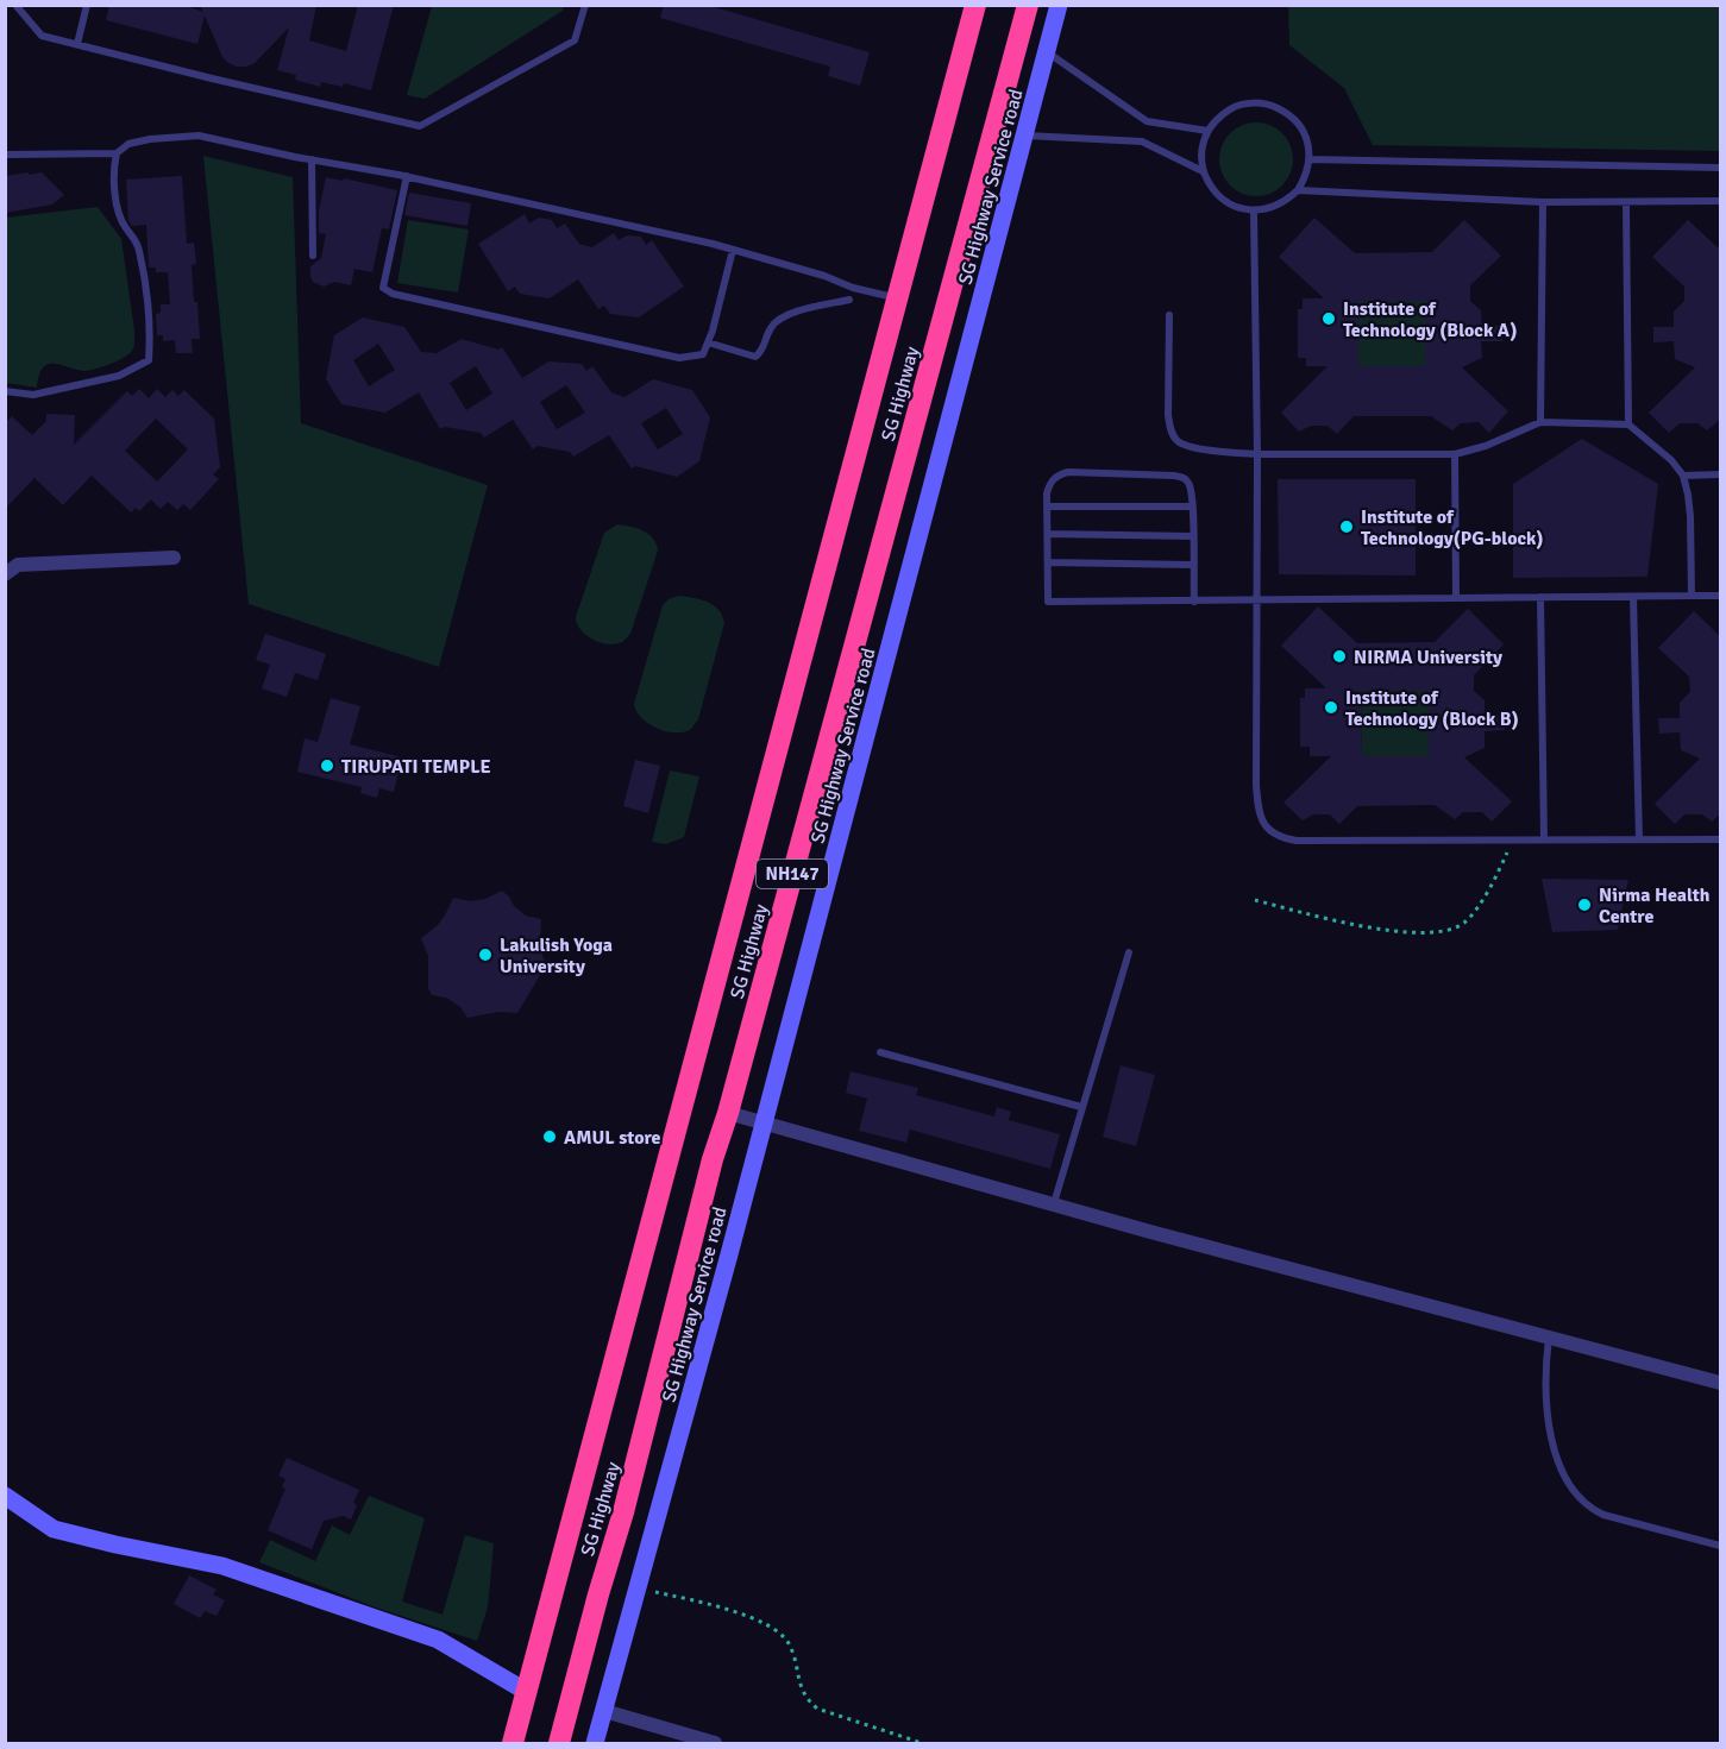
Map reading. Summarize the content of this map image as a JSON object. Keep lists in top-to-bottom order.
{
  "streets": {
    "highway": ["SG Highway", "NH147"],
    "street": ["SG Highway Service road"]
  },
  "places": [
    "Institute of Technology (Block A)",
    "Institute of Technology(PG-block)",
    "NIRMA University",
    "Institute of Technology (Block B)",
    "TIRUPATI TEMPLE",
    "Nirma Health Centre",
    "Lakulish Yoga University",
    "AMUL store"
  ]
}
